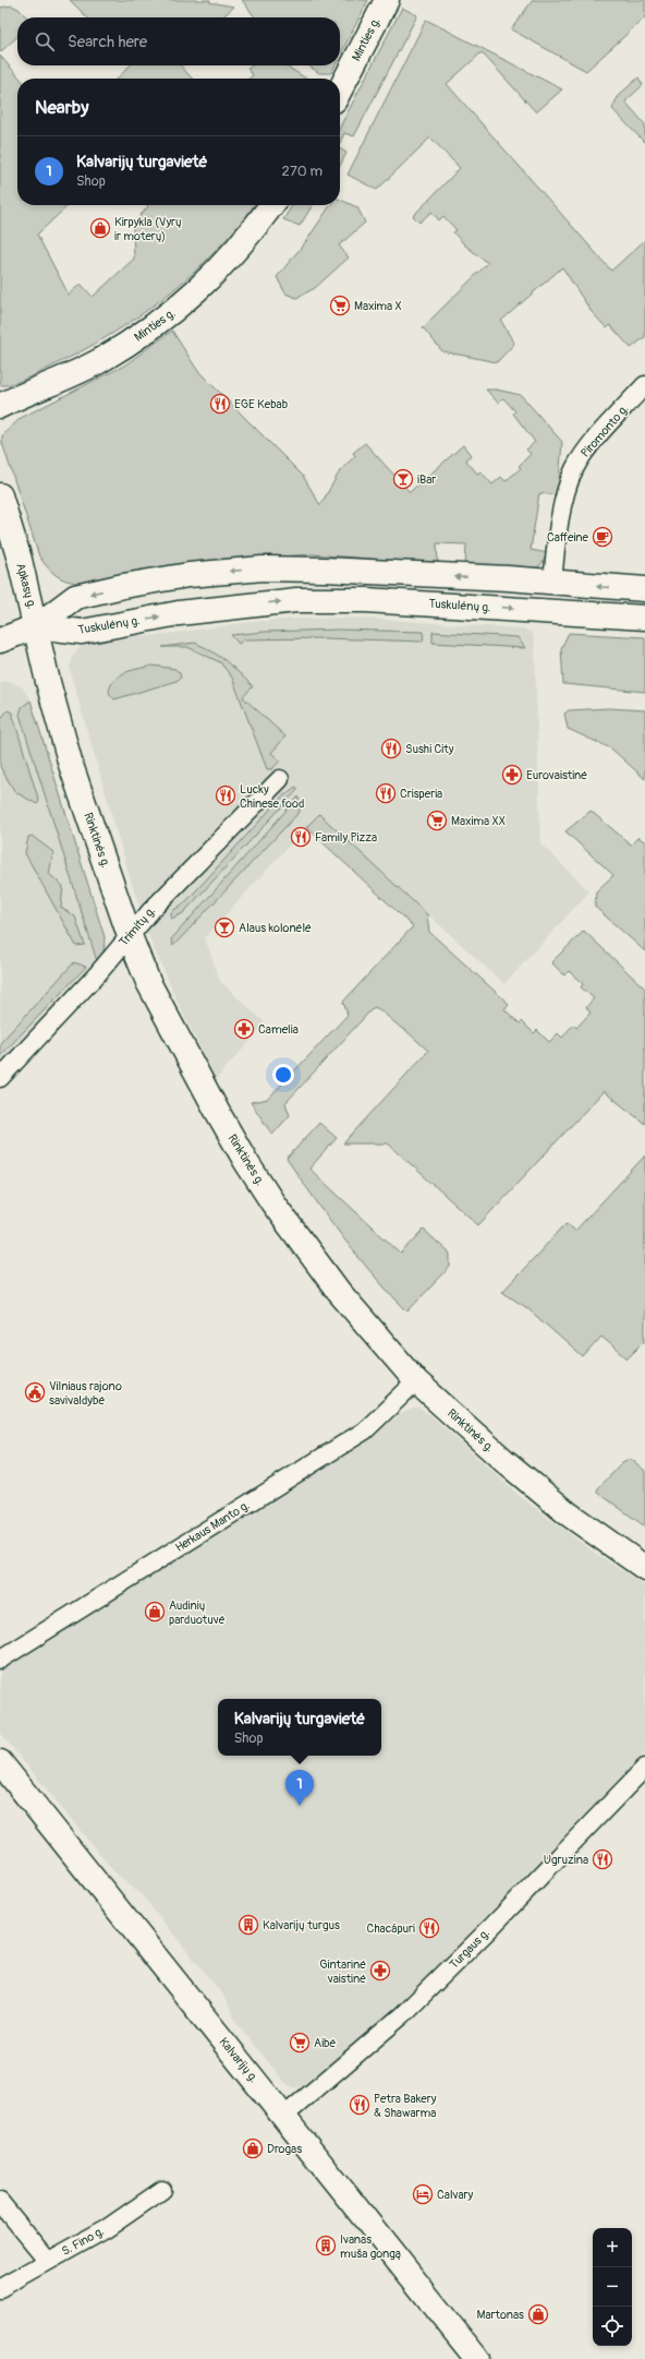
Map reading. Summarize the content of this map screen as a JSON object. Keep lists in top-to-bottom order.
{
  "streets": {
    "main road": [
      "Minties g.",
      "Apkasų g.",
      "Tuskulėnų g.",
      "Rinktinės g.",
      "Kalvarijų g."
    ],
    "street": [
      "Piromonto g.",
      "Trimitų g.",
      "Herkaus Manto g.",
      "Turgaus g.",
      "S. Fino g."
    ]
  },
  "crossings": [
    ["Apkasų g.", "Tuskulėnų g."],
    ["Apkasų g.", "Rinktinės g."],
    ["Tuskulėnų g.", "Rinktinės g."],
    ["Rinktinės g.", "Trimitų g."],
    ["Rinktinės g.", "Herkaus Manto g."],
    ["Turgaus g.", "Kalvarijų g."]
  ],
  "places": {
    "shop": [
      "Kirpykla (Vyrų ir moterų)",
      "Audinių parduotuvė",
      "Drogas",
      "Martonas"
    ],
    "supermarket": ["Maxima X", "Maxima XX", "Aibė"],
    "restaurant": [
      "EGE Kebab",
      "Sushi City",
      "Crisperia",
      "Lucky Chinese food",
      "Family Pizza",
      "Ugruzina",
      "Chacápuri",
      "Petra Bakery & Shawarma"
    ],
    "bar": ["iBar", "Alaus kolonėlė"],
    "cafe": ["Caffeine"],
    "pharmacy": ["Eurovaistinė", "Camelia", "Gintarinė vaistinė"],
    "public building": ["Vilniaus rajono savivaldybė"],
    "building": ["Kalvarijų turgus", "Ivanas muša gongą"],
    "hotel": ["Calvary"]
  },
  "page": {
    "search": "Search here",
    "heading": "Nearby",
    "list": [
      {
        "mark": "1",
        "name": "Kalvarijų turgavietė",
        "note": "Shop",
        "value": "270 m"
      }
    ],
    "popup": ["Kalvarijų turgavietė", "Shop"],
    "pins": "1",
    "map_buttons": ["+", "−"]
  }
}
